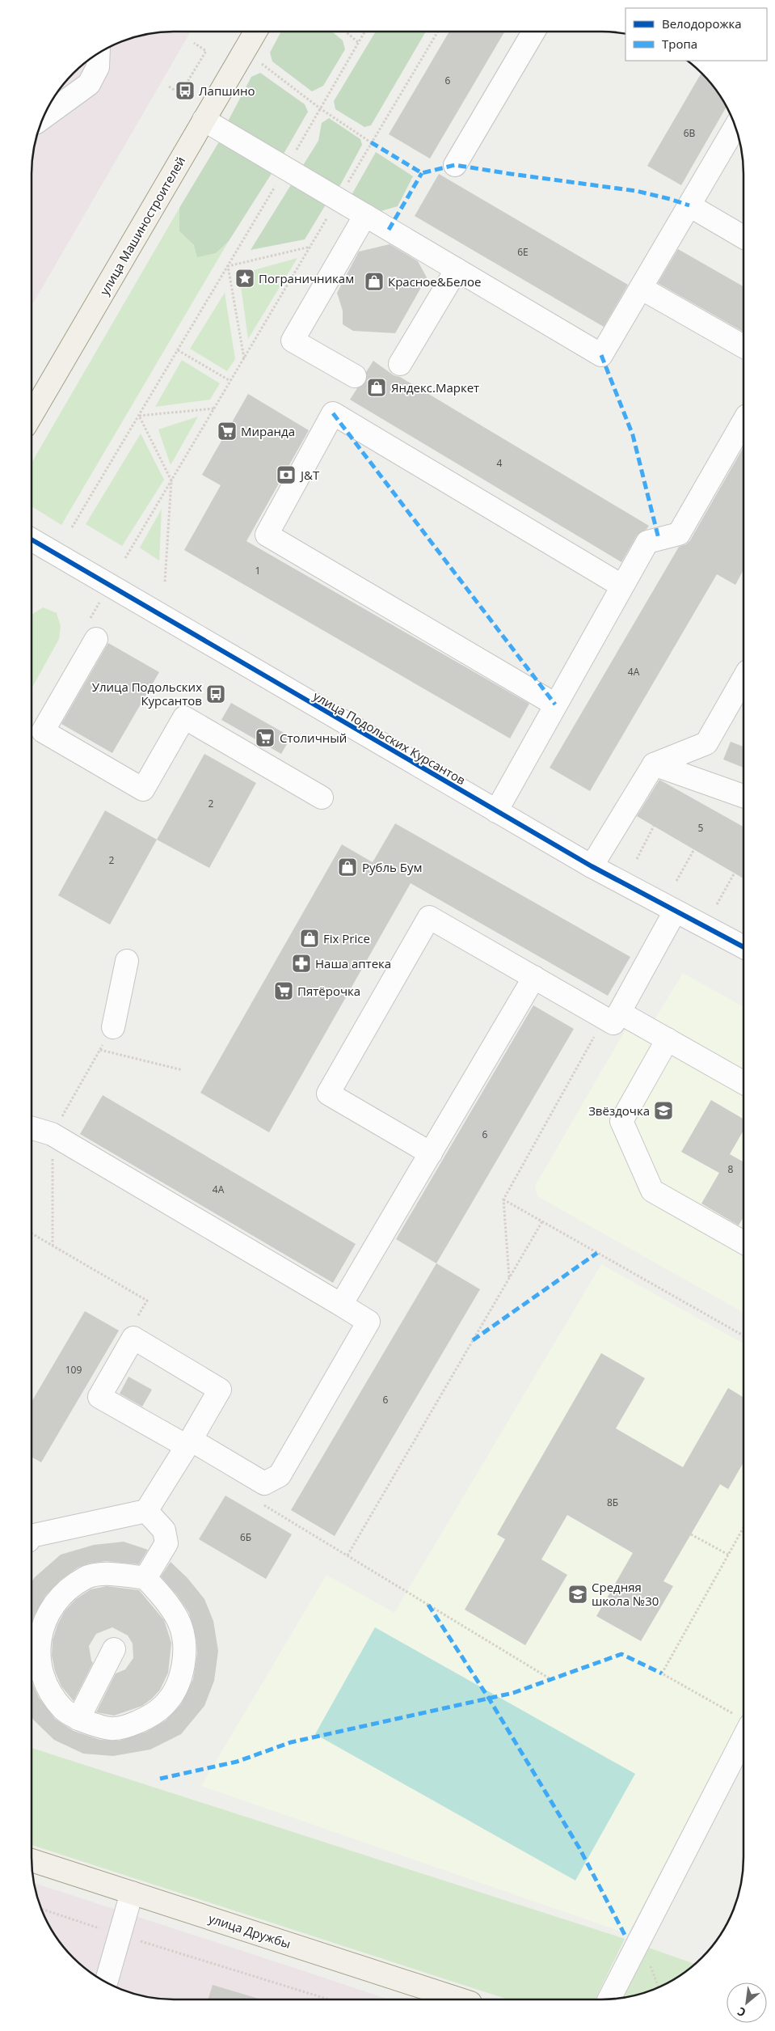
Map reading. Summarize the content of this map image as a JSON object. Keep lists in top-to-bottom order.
{
  "streets": {
    "main road": ["улица Машиностроителей", "улица Дружбы"],
    "street": ["улица Подольских Курсантов"]
  },
  "places": {
    "bus stop": ["Лапшино", "Улица Подольских Курсантов"],
    "place": ["Пограничникам"],
    "shop": [
      "Красное&Белое",
      "Яндекс.Маркет",
      "Рубль Бум",
      "Fix Price"
    ],
    "supermarket": ["Миранда", "Столичный", "Пятёрочка"],
    "bank": ["J&T"],
    "pharmacy": ["Наша аптека"],
    "school or university": ["Звёздочка", "Средняя школа №30"]
  },
  "house_numbers": [
    "6",
    "6В",
    "6Е",
    "4",
    "1",
    "4А",
    "2",
    "5",
    "2",
    "6",
    "8",
    "4А",
    "109",
    "6",
    "8Б",
    "6Б"
  ],
  "legend": ["Велодорожка", "Тропа"],
  "north": "bottom left"
}
